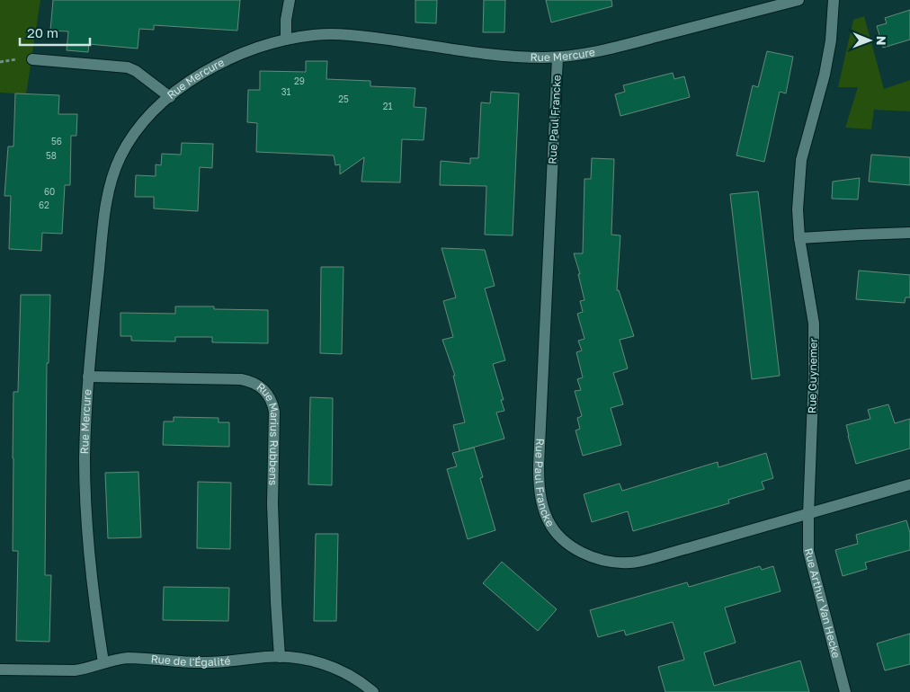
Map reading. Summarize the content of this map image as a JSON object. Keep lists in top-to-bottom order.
{
  "streets": {
    "street": [
      "Rue Mercure",
      "Rue Paul Francke",
      "Rue Guynemer",
      "Rue Marius Rubbens",
      "Rue Arthur Van Hecke",
      "Rue de l'Égalité"
    ]
  },
  "crossings": [
    ["Rue Mercure", "Rue Paul Francke"],
    ["Rue Mercure", "Rue Marius Rubbens"],
    ["Rue Mercure", "Rue de l'Égalité"],
    ["Rue Paul Francke", "Rue Guynemer"],
    ["Rue Paul Francke", "Rue Arthur Van Hecke"],
    ["Rue Guynemer", "Rue Arthur Van Hecke"],
    ["Rue Marius Rubbens", "Rue de l'Égalité"]
  ],
  "house_numbers": [
    "29",
    "31",
    "25",
    "21",
    "56",
    "58",
    "60",
    "62"
  ],
  "scale_bar": "20 m",
  "north": "right"
}
